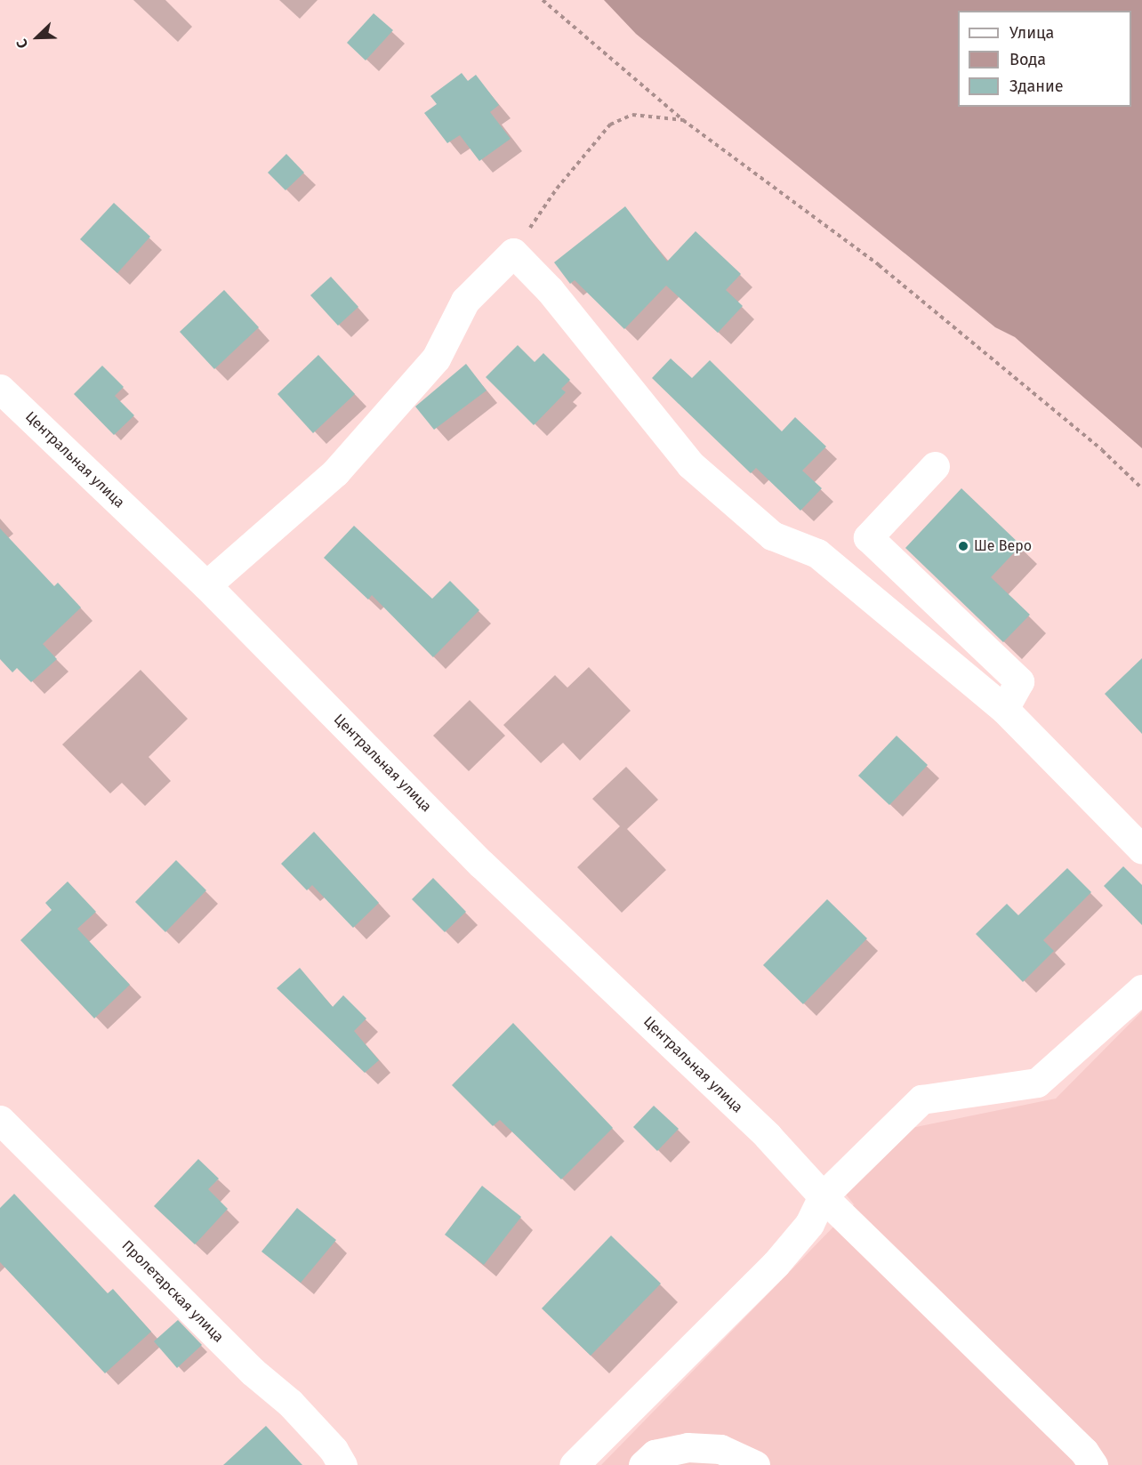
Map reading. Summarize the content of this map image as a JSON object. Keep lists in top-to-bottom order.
{
  "streets": {
    "street": ["Центральная улица", "Пролетарская улица"]
  },
  "places": ["Ше Веро"],
  "legend": ["Улица", "Вода", "Здание"],
  "north": "bottom left"
}
